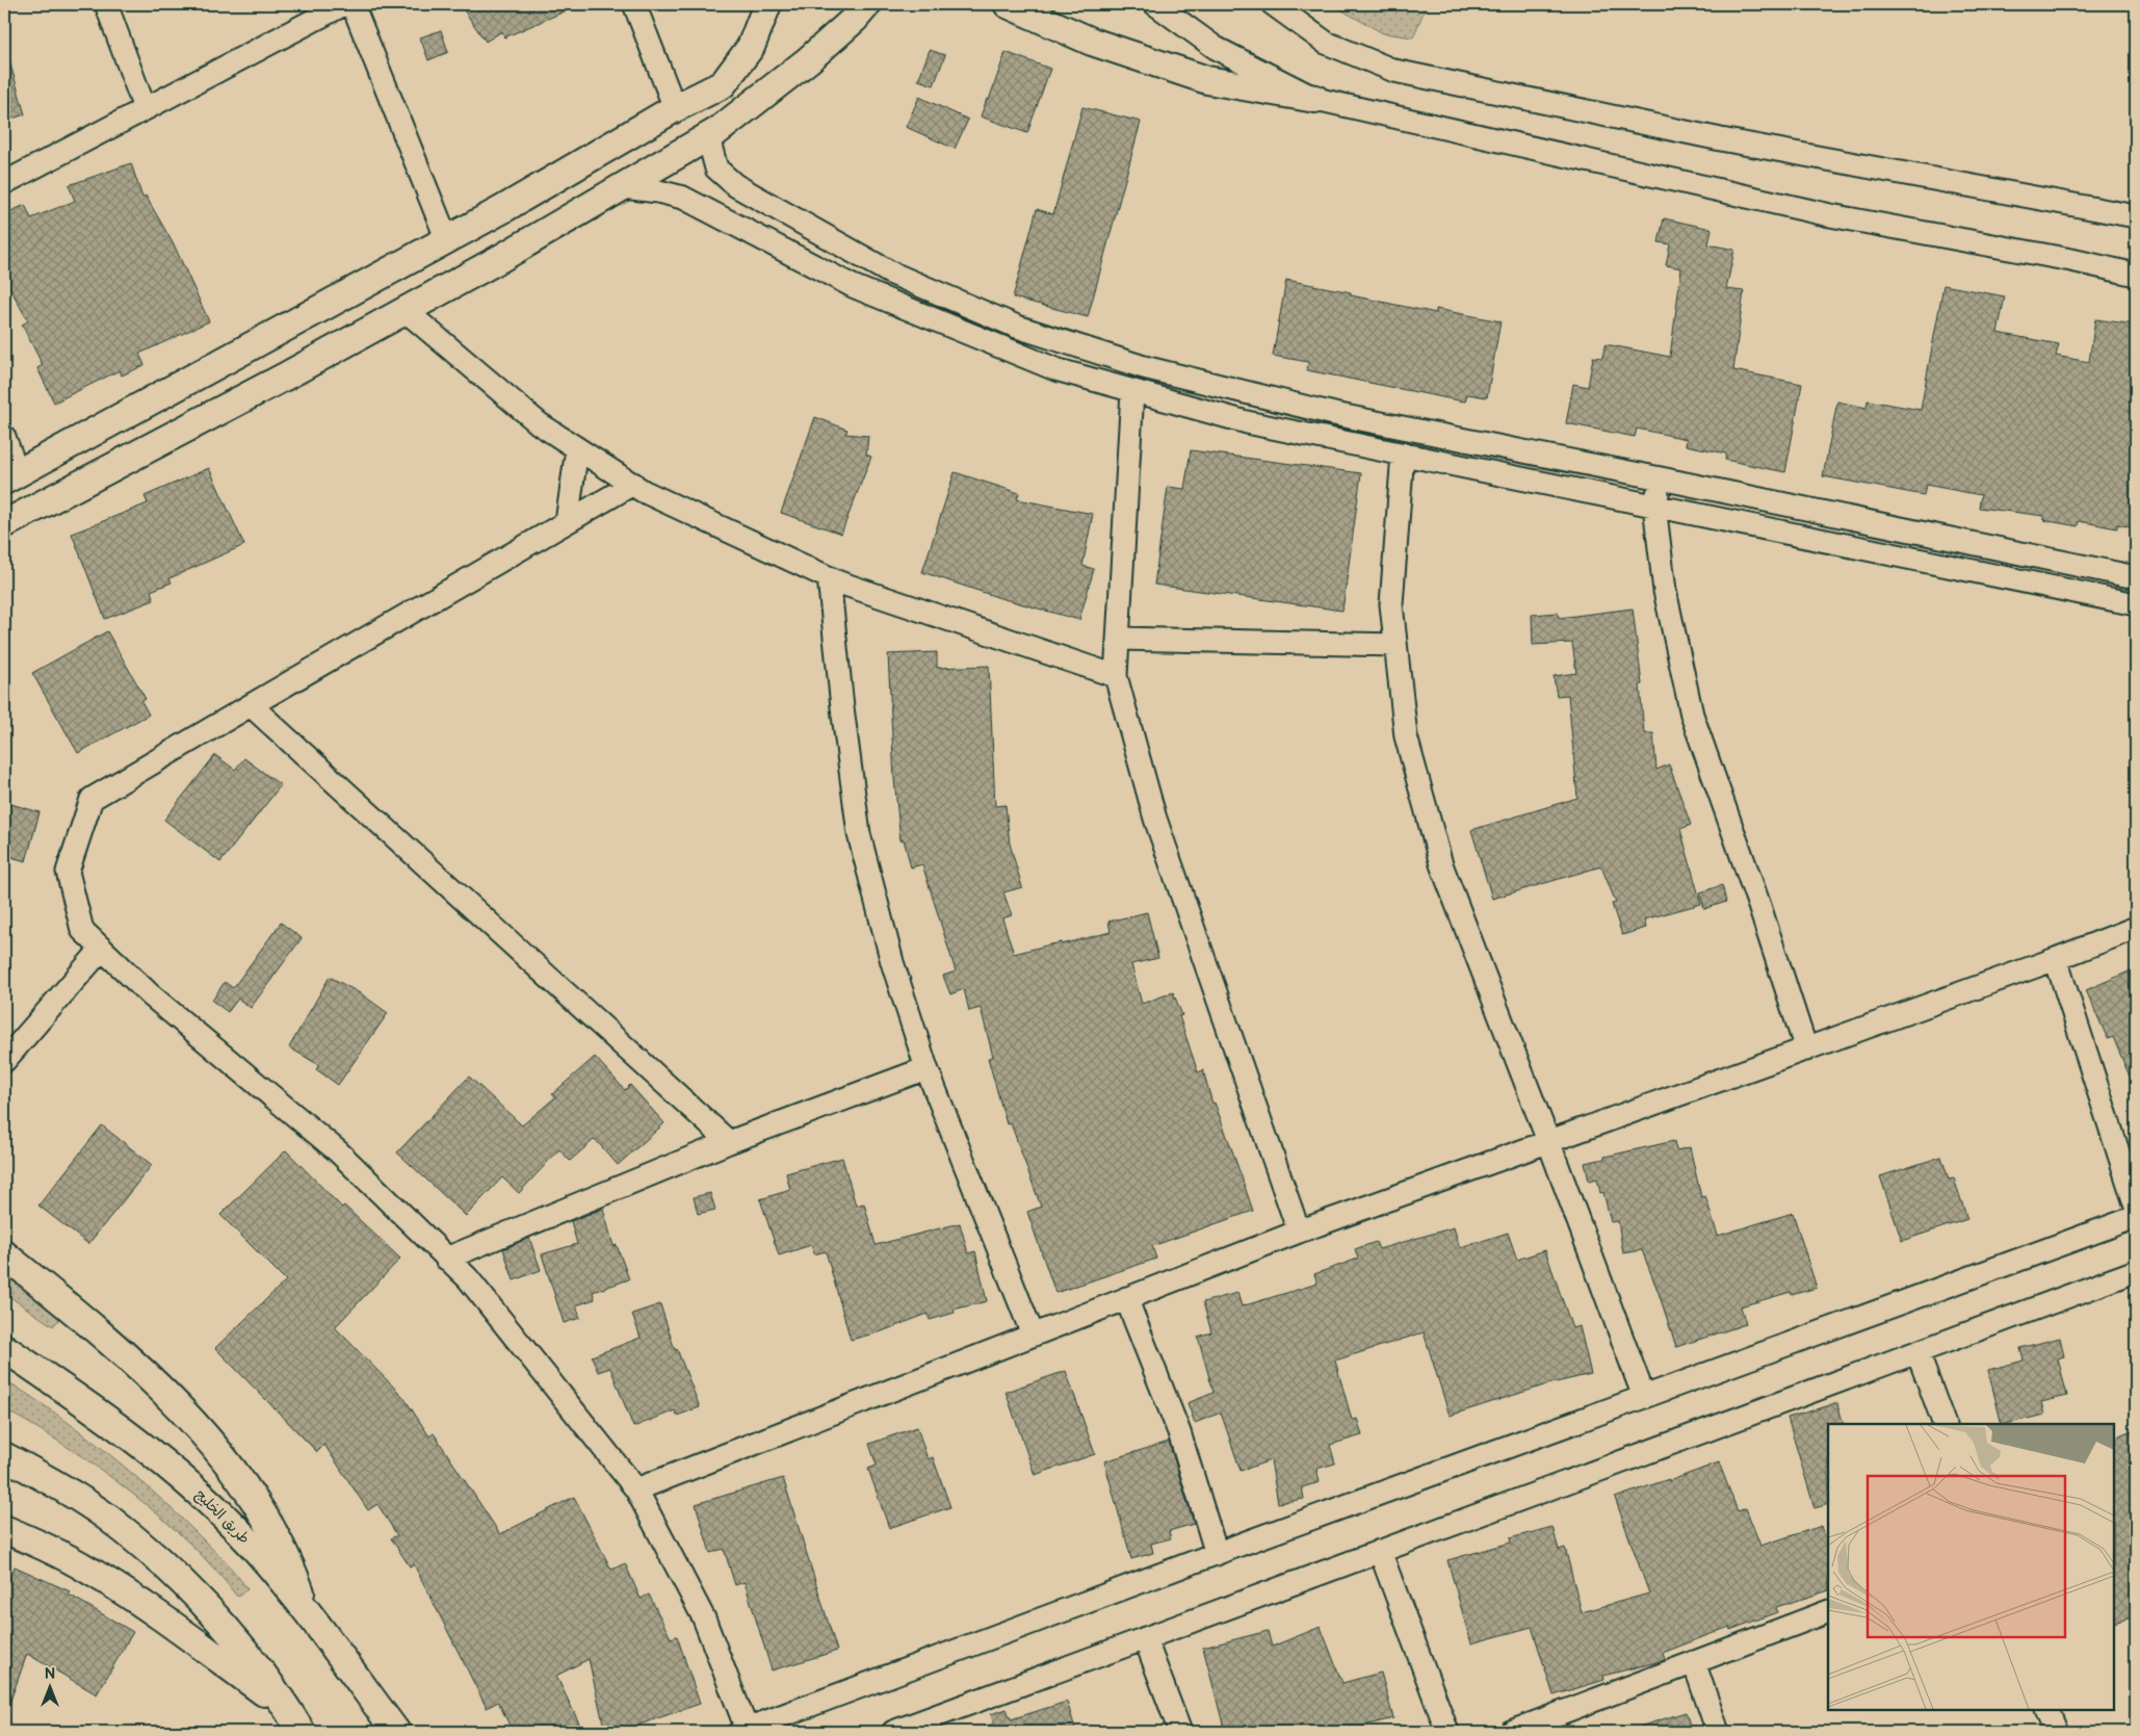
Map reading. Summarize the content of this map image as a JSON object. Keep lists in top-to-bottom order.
{
  "streets": {
    "main road": ["طريق الخليج"]
  },
  "north": "top"
}
